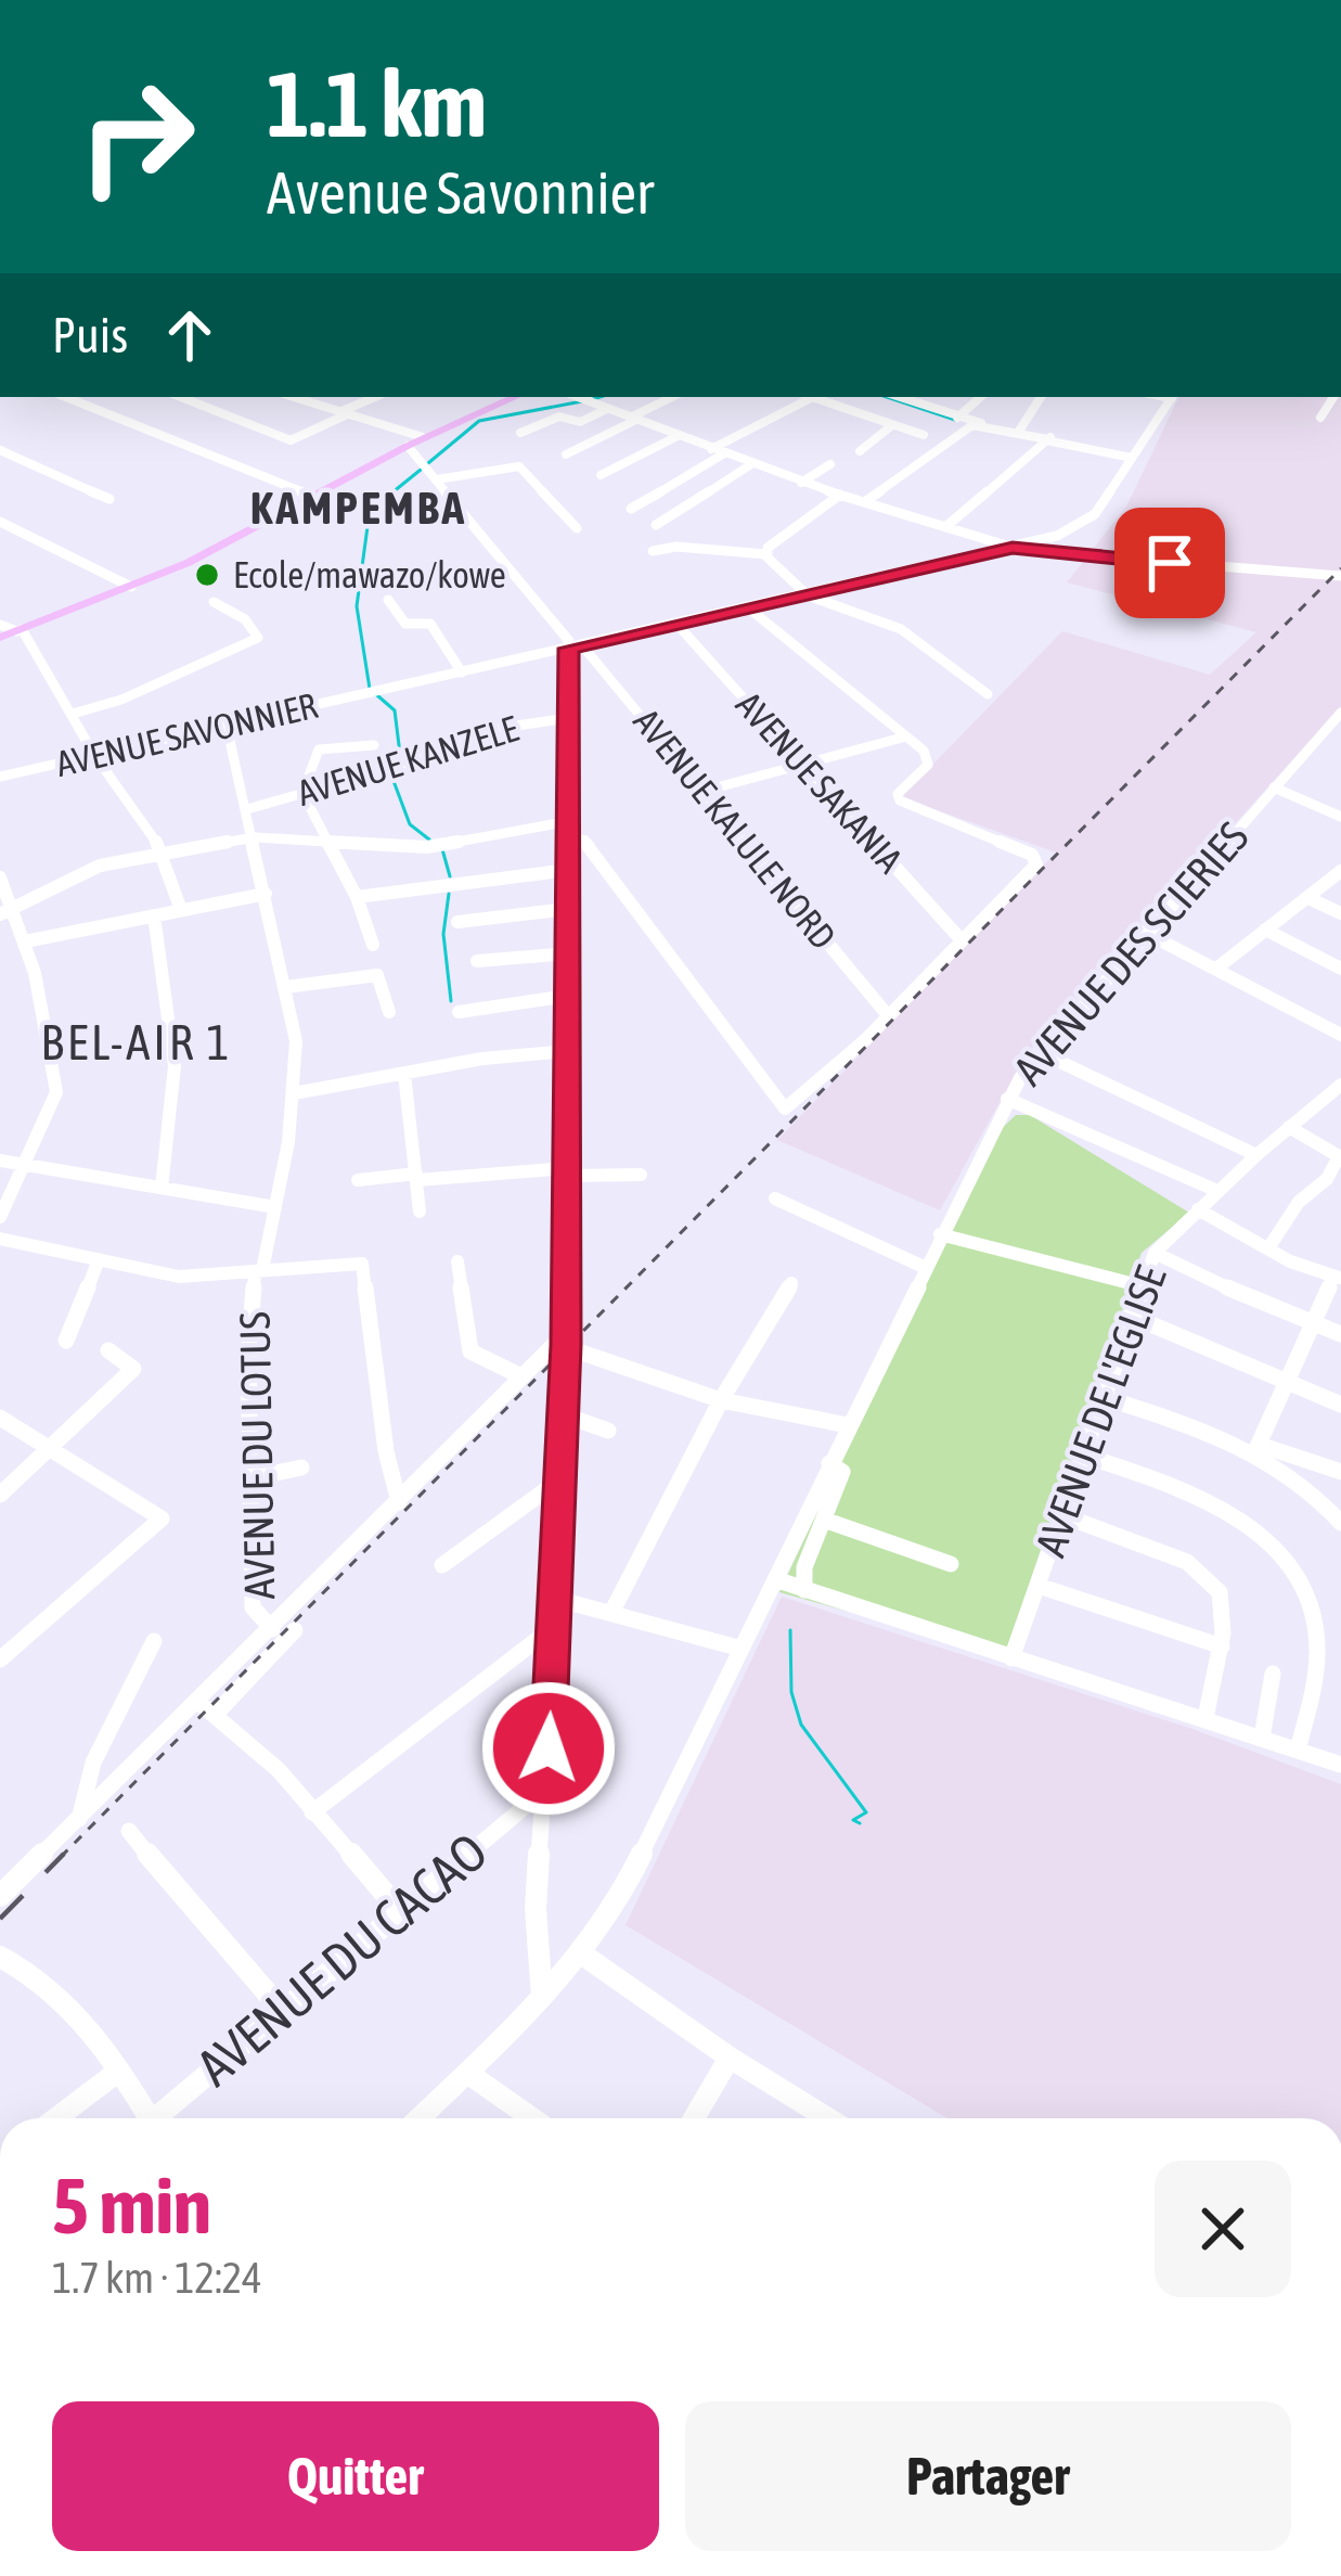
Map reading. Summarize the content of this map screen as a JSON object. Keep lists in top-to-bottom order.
{
  "streets": {
    "street": [
      "AVENUE SAVONNIER",
      "AVENUE KANZELE",
      "AVENUE SAKANIA",
      "AVENUE KALULE NORD",
      "AVENUE DES SCIERIES",
      "AVENUE DE L'EGLISE",
      "AVENUE DU LOTUS",
      "AVENUE DU CACAO"
    ]
  },
  "crossings": [
    ["AVENUE SAVONNIER", "AVENUE SAKANIA"],
    ["AVENUE SAVONNIER", "AVENUE KALULE NORD"],
    ["AVENUE SAVONNIER", "AVENUE DU LOTUS"],
    ["AVENUE KANZELE", "AVENUE DU LOTUS"]
  ],
  "districts": ["KAMPEMBA", "BEL-AIR 1"],
  "places": ["Ecole/mawazo/kowe"],
  "page": {
    "turn": ["1.1 km", "Avenue Savonnier"],
    "then": "Puis",
    "heading": ["5 min", "1.7 km · 12:24"],
    "buttons": ["Quitter", "Partager"]
  }
}
